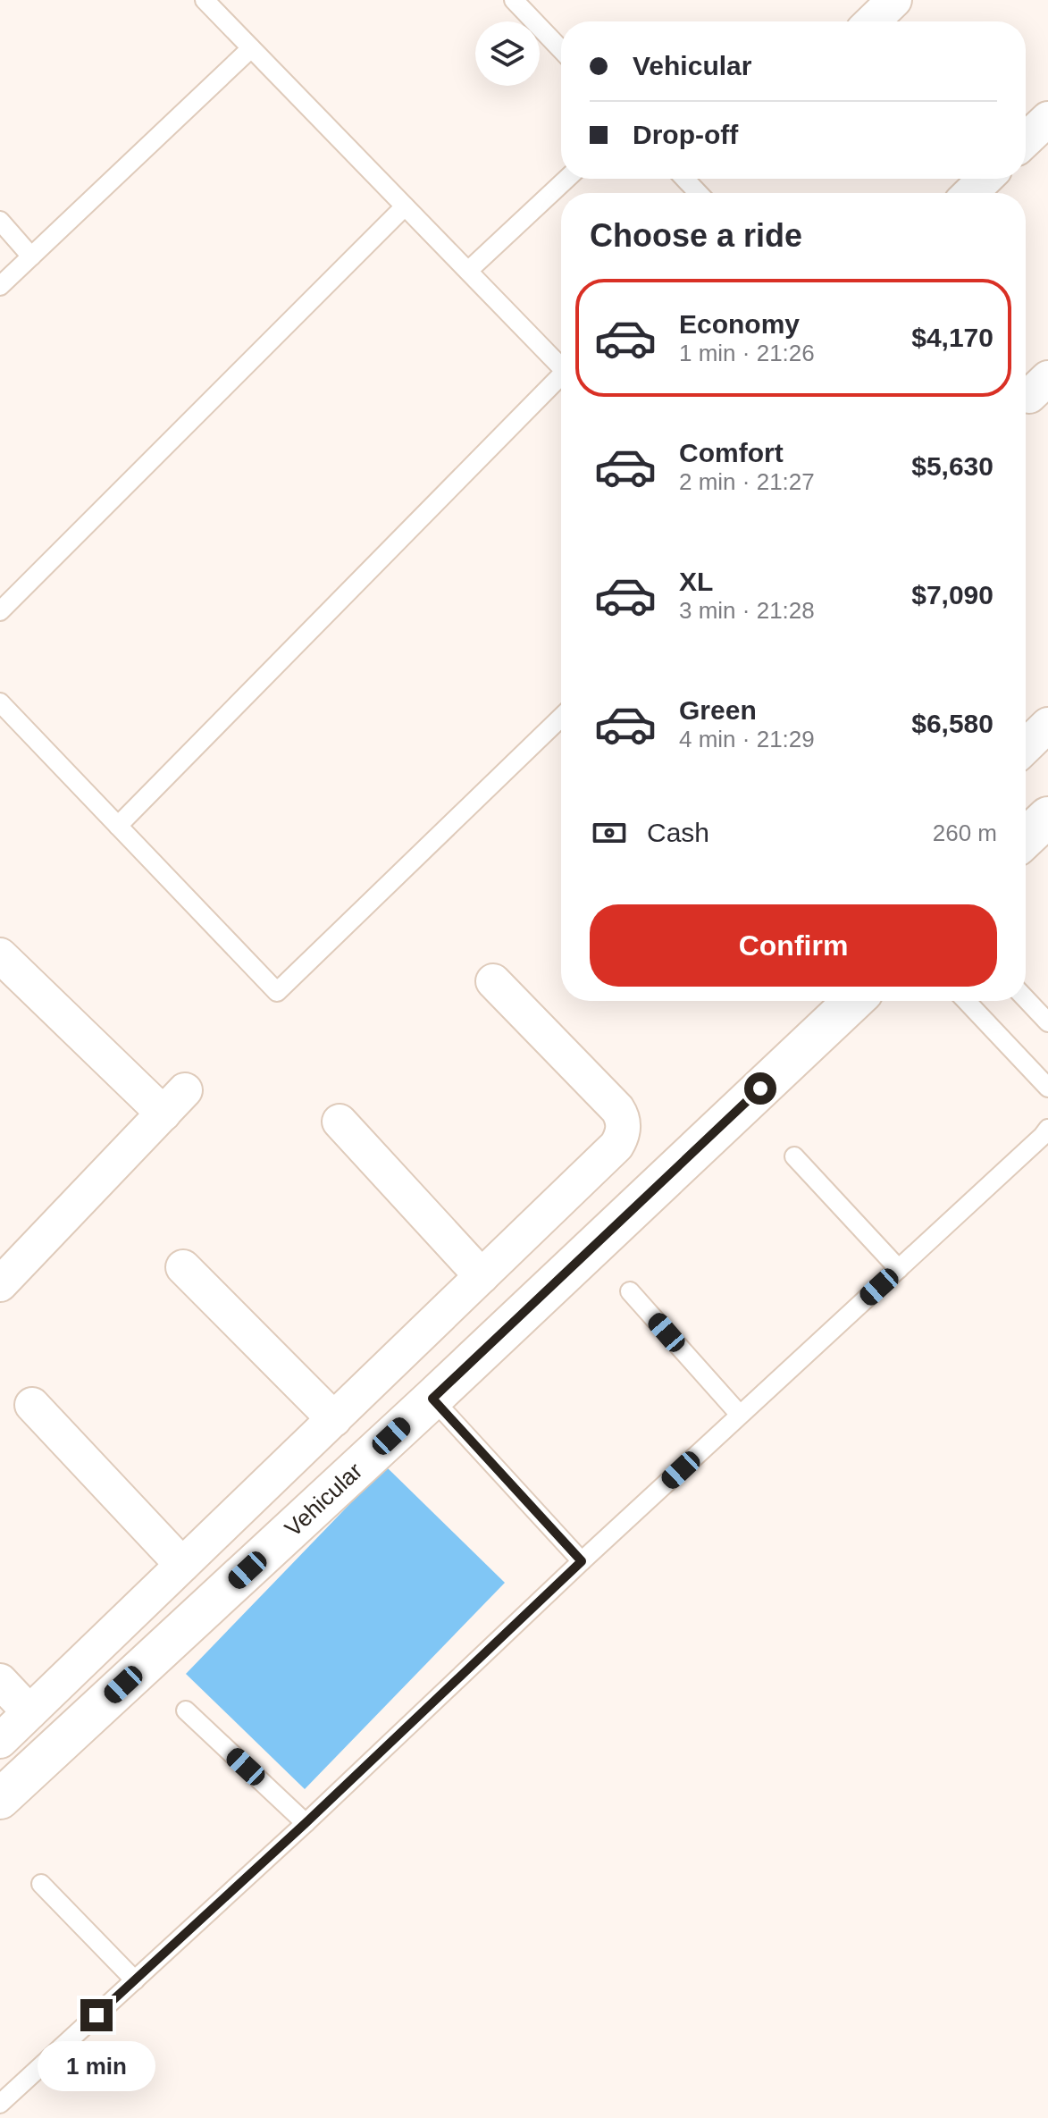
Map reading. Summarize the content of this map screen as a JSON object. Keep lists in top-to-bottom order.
{
  "streets": {
    "street": ["Vehicular"]
  },
  "page": {
    "banner": ["Vehicular", "Drop-off"],
    "heading": "Choose a ride",
    "list": [
      {
        "name": "Economy",
        "note": "1 min · 21:26",
        "value": "$4,170"
      },
      {
        "name": "Comfort",
        "note": "2 min · 21:27",
        "value": "$5,630"
      },
      {
        "name": "XL",
        "note": "3 min · 21:28",
        "value": "$7,090"
      },
      {
        "name": "Green",
        "note": "4 min · 21:29",
        "value": "$6,580"
      }
    ],
    "pay": ["Cash", "260 m"],
    "buttons": "Confirm",
    "bubble": "1 min"
  }
}
